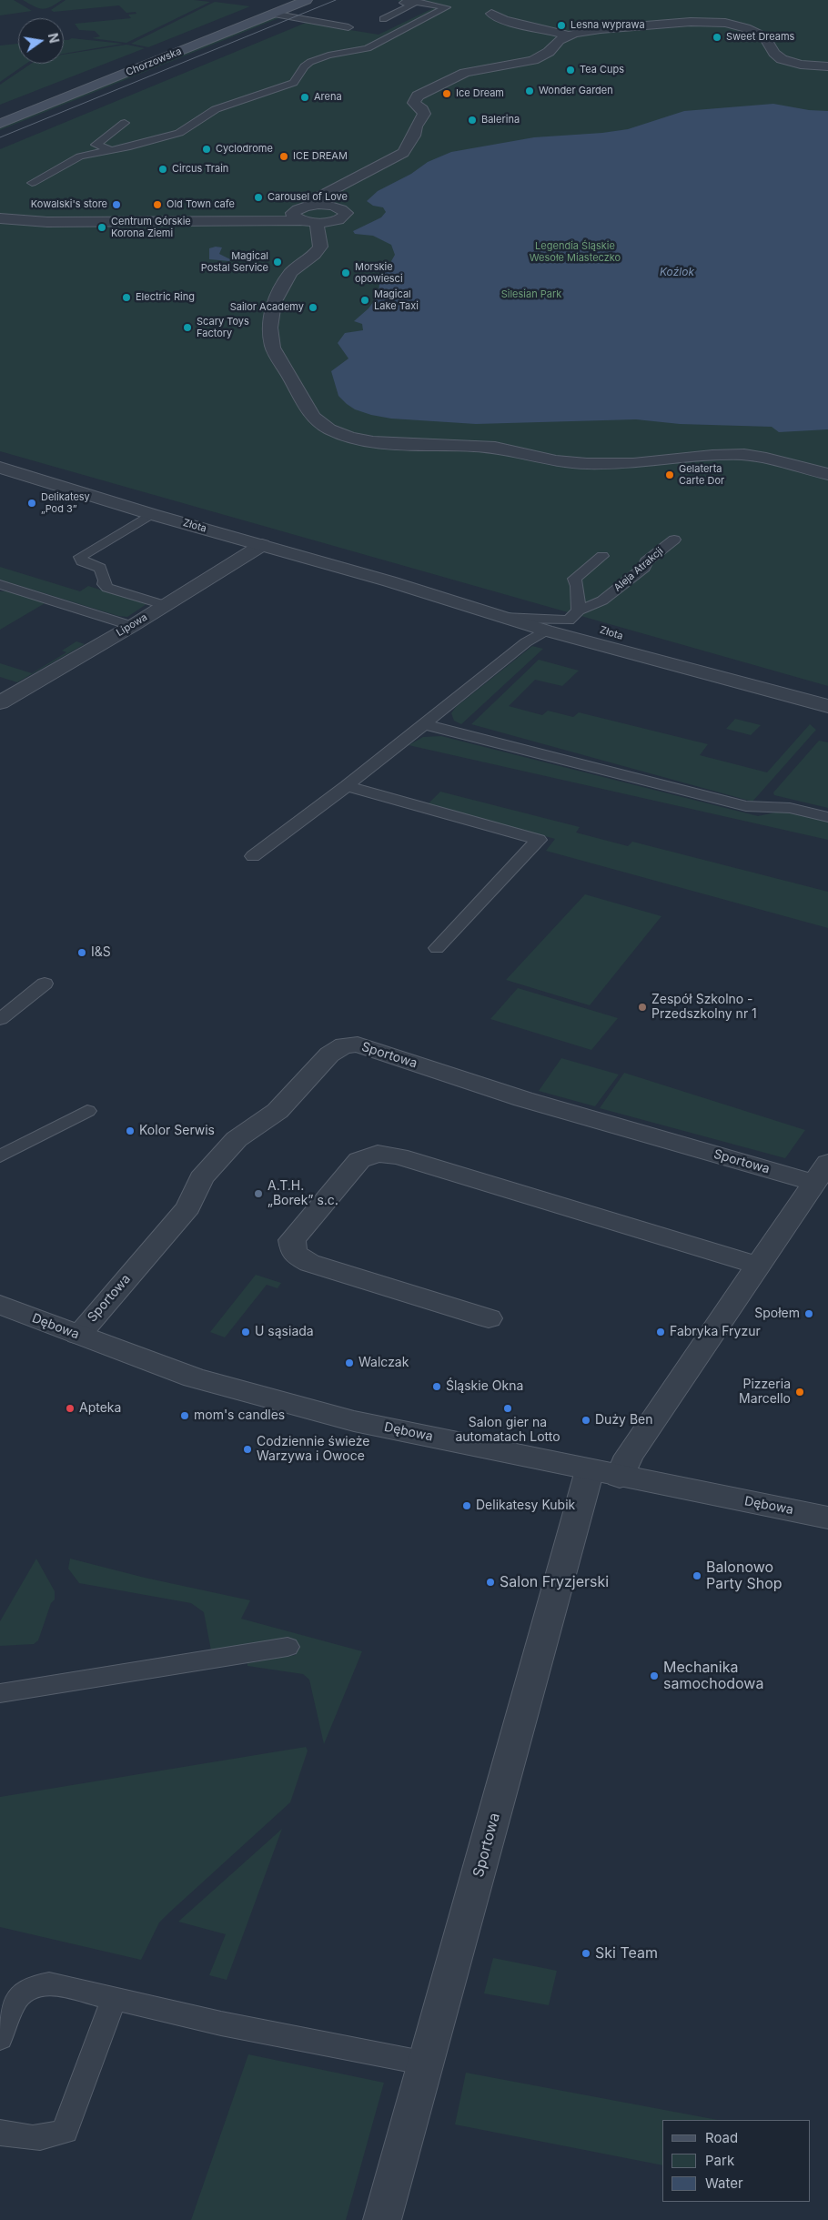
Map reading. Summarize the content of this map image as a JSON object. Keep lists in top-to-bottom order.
{
  "streets": {
    "main road": ["Chorzowska"],
    "street": [
      "Złota",
      "Lipowa",
      "Sportowa",
      "Dębowa"
    ],
    "lane": ["Aleja Atrakcji"]
  },
  "crossings": [
    ["Złota", "Aleja Atrakcji"],
    ["Złota", "Lipowa"],
    ["Sportowa", "Dębowa"]
  ],
  "water": ["Koźlok"],
  "parks": ["Legendia Śląskie Wesołe Miasteczko", "Silesian Park"],
  "places": [
    "Lesna wyprawa",
    "Sweet Dreams",
    "Tea Cups",
    "Wonder Garden",
    "Ice Dream",
    "Arena",
    "Balerina",
    "Cyclodrome",
    "ICE DREAM",
    "Circus Train",
    "Carousel of Love",
    "Kowalski's store",
    "Old Town cafe",
    "Centrum Górskie Korona Ziemi",
    "Magical Postal Service",
    "Morskie opowiesci",
    "Electric Ring",
    "Magical Lake Taxi",
    "Sailor Academy",
    "Scary Toys Factory",
    "Gelaterta Carte Dor",
    "Delikatesy „Pod 3”",
    "I&S",
    "Zespół Szkolno - Przedszkolny nr 1",
    "Kolor Serwis",
    "A.T.H. „Borek” s.c.",
    "Społem",
    "U sąsiada",
    "Fabryka Fryzur",
    "Walczak",
    "Śląskie Okna",
    "Pizzeria Marcello",
    "Apteka",
    "Salon gier na automatach Lotto",
    "mom's candles",
    "Duży Ben",
    "Codziennie świeże Warzywa i Owoce",
    "Delikatesy Kubik",
    "Balonowo Party Shop",
    "Salon Fryzjerski",
    "Mechanika samochodowa",
    "Ski Team"
  ],
  "legend": ["Road", "Park", "Water"],
  "north": "right"
}
